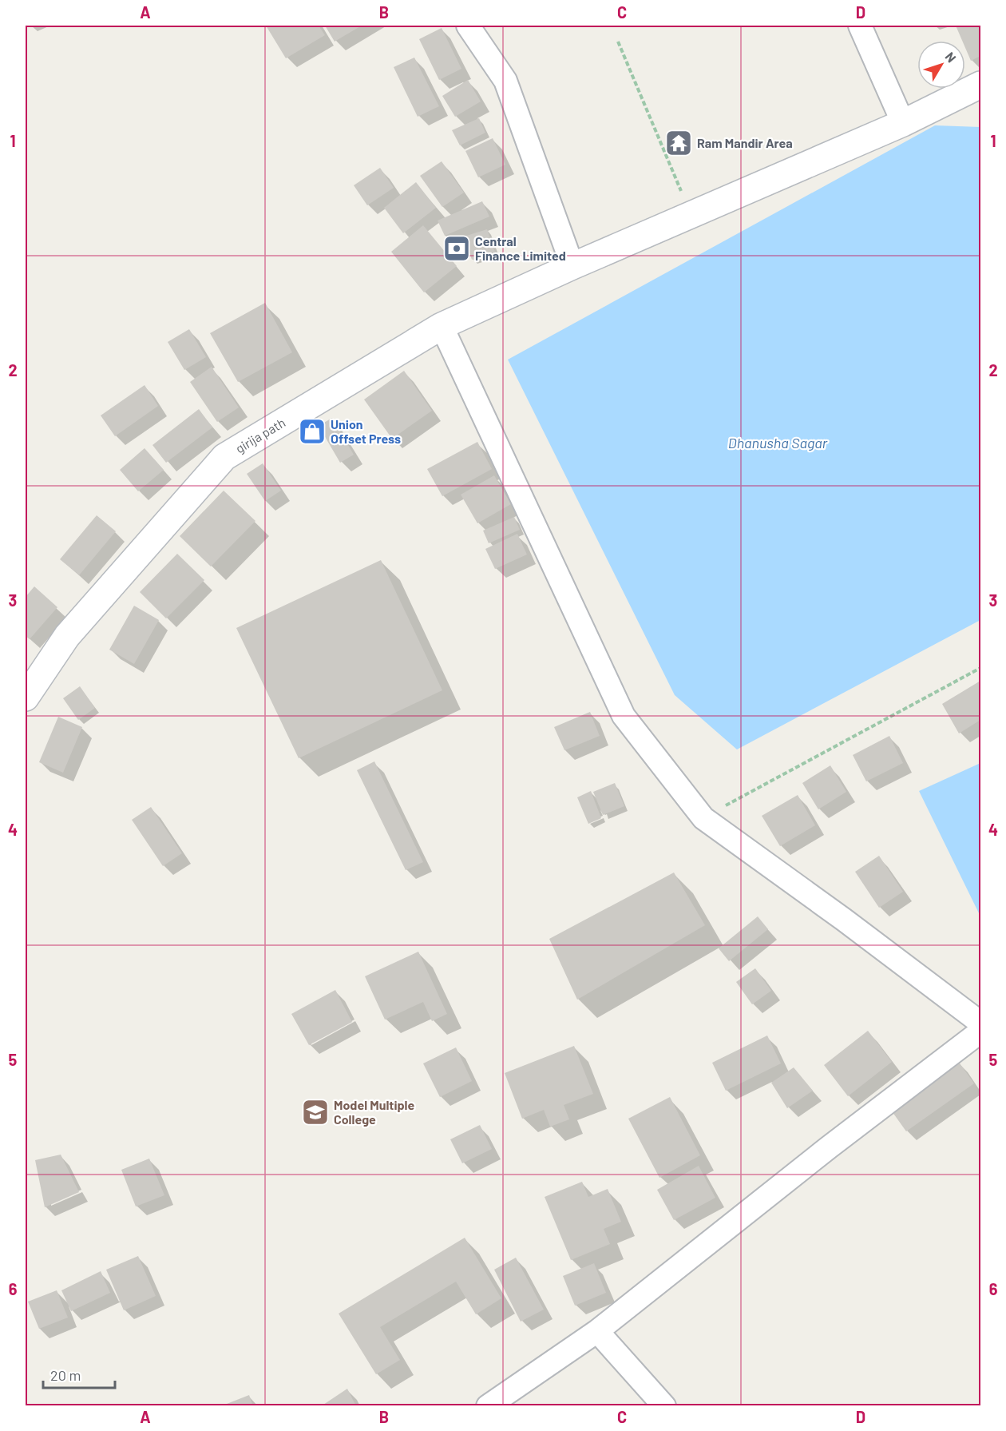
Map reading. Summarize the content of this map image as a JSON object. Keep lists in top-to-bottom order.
{
  "streets": {
    "main road": ["girija path"]
  },
  "water": ["Dhanusha Sagar"],
  "places": {
    "temple": ["Ram Mandir Area"],
    "bank": ["Central Finance Limited"],
    "shop": ["Union Offset Press"],
    "school or university": ["Model Multiple College"]
  },
  "scale_bar": "20 m",
  "north": "top right",
  "grid": {
    "columns": [
      "A",
      "B",
      "C",
      "D"
    ],
    "rows": [
      "1",
      "2",
      "3",
      "4",
      "5",
      "6"
    ]
  }
}
